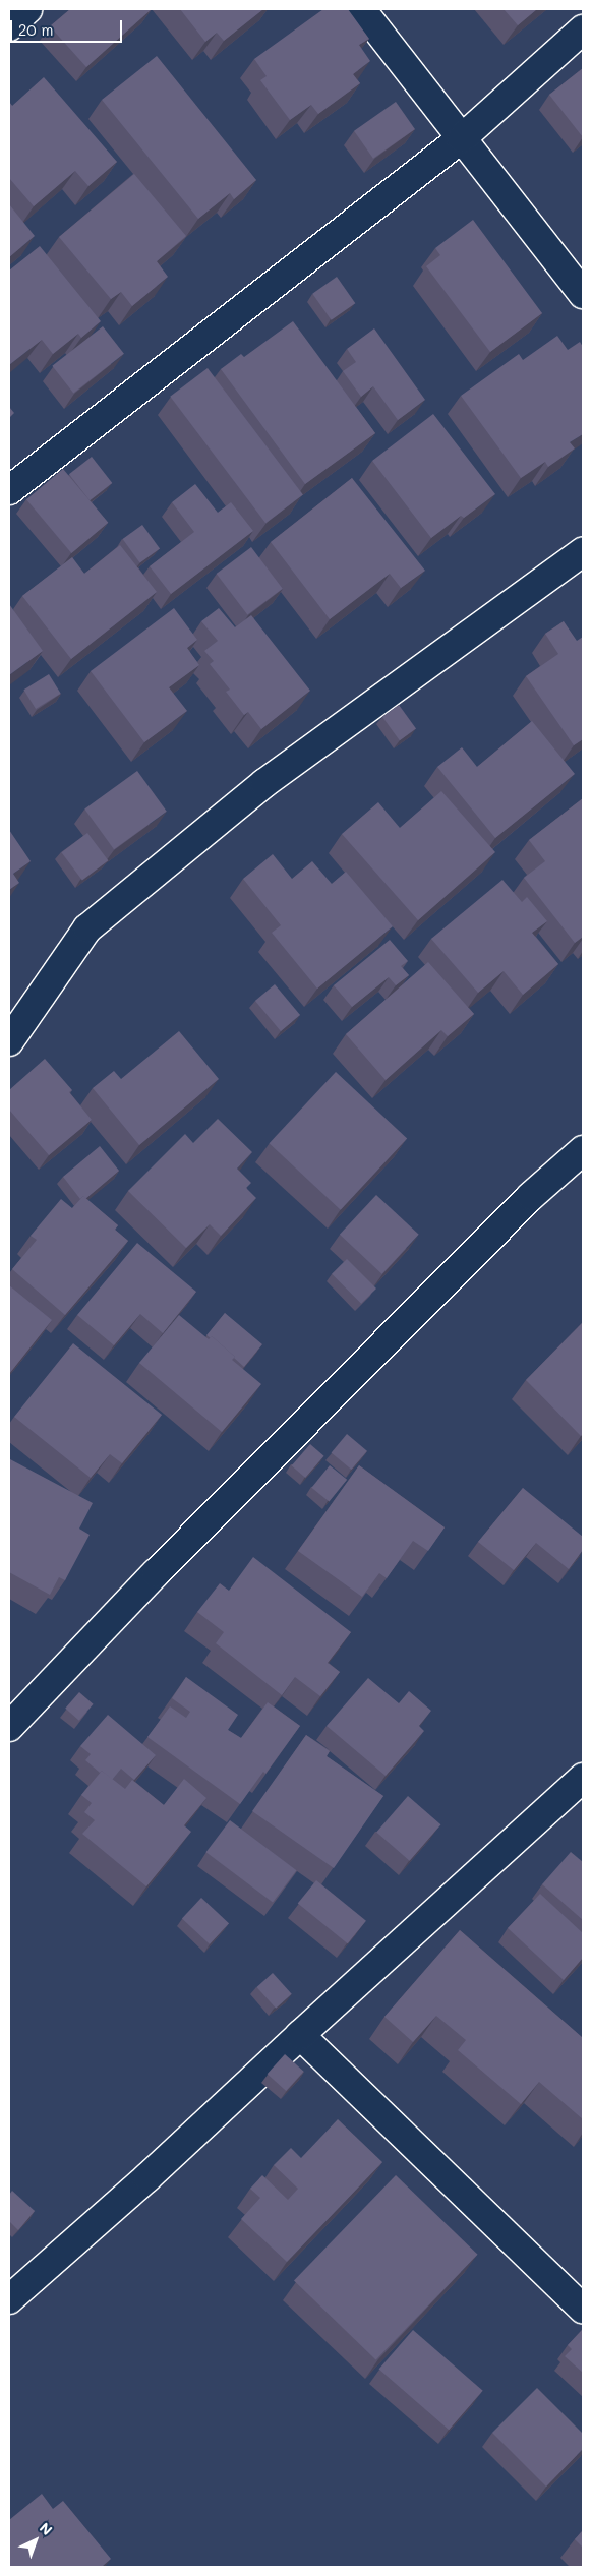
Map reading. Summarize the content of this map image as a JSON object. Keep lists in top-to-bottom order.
{
  "scale_bar": "20 m",
  "north": "top right"
}
